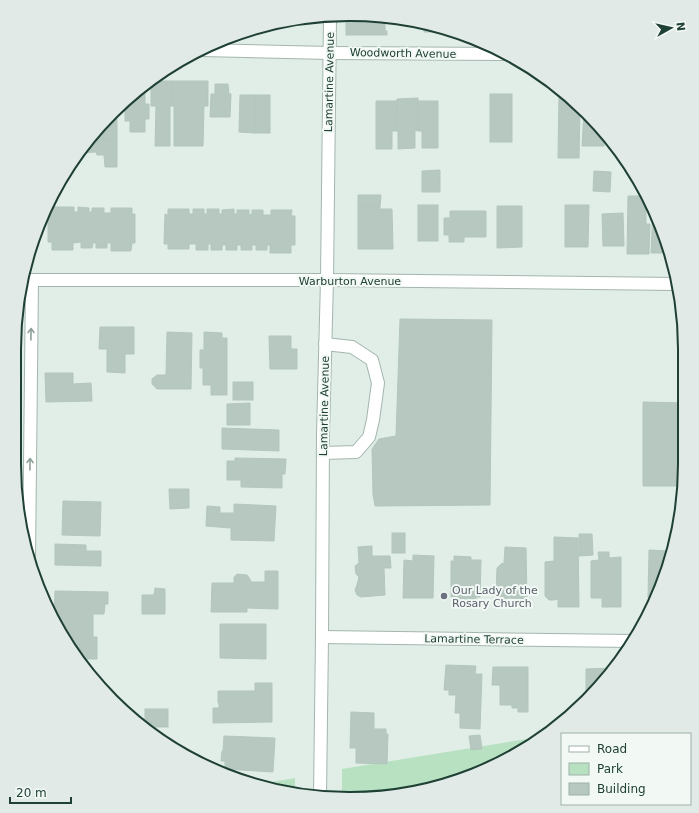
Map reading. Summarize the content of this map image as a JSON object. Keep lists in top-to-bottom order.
{
  "streets": {
    "street": [
      "Woodworth Avenue",
      "Lamartine Avenue",
      "Warburton Avenue",
      "Lamartine Terrace"
    ]
  },
  "crossings": [
    ["Woodworth Avenue", "Lamartine Avenue"],
    ["Lamartine Avenue", "Warburton Avenue"],
    ["Lamartine Avenue", "Lamartine Terrace"]
  ],
  "places": ["Our Lady of the Rosary Church"],
  "legend": ["Road", "Park", "Building"],
  "scale_bar": "20 m",
  "north": "right"
}
